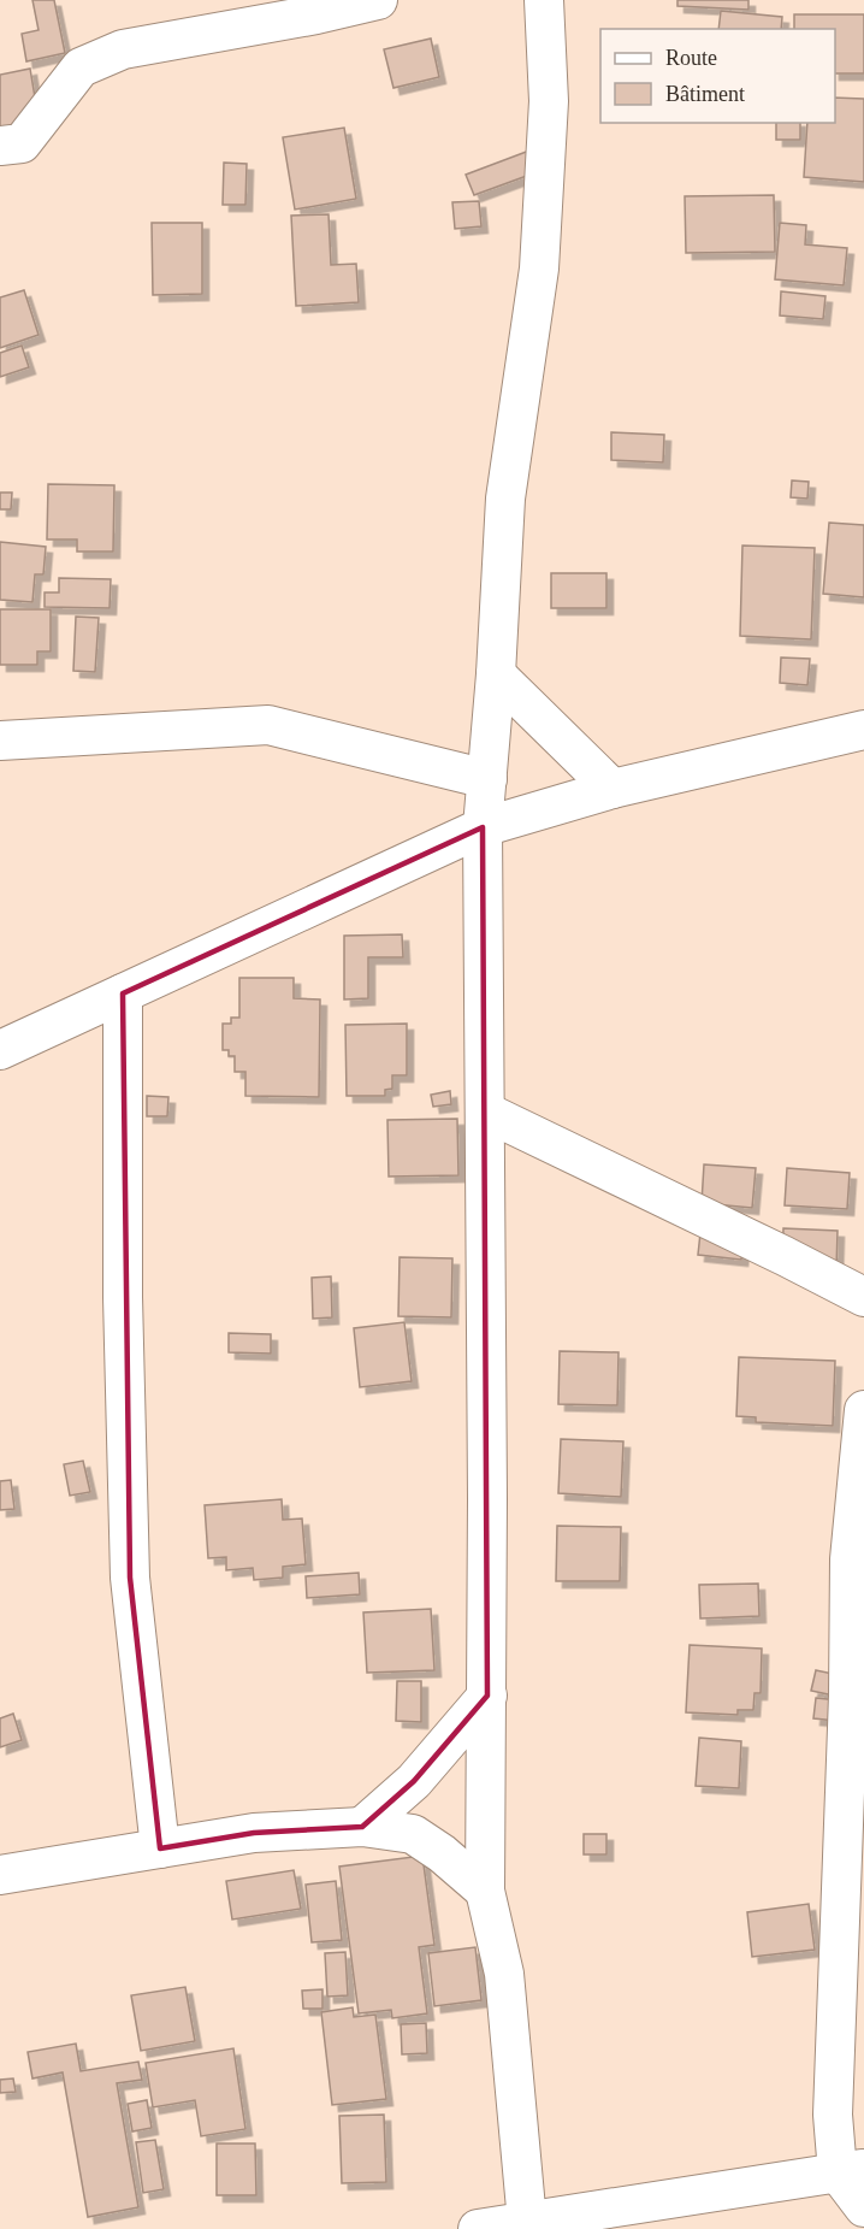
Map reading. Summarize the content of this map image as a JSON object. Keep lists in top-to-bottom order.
{
  "legend": ["Route", "Bâtiment"]
}
